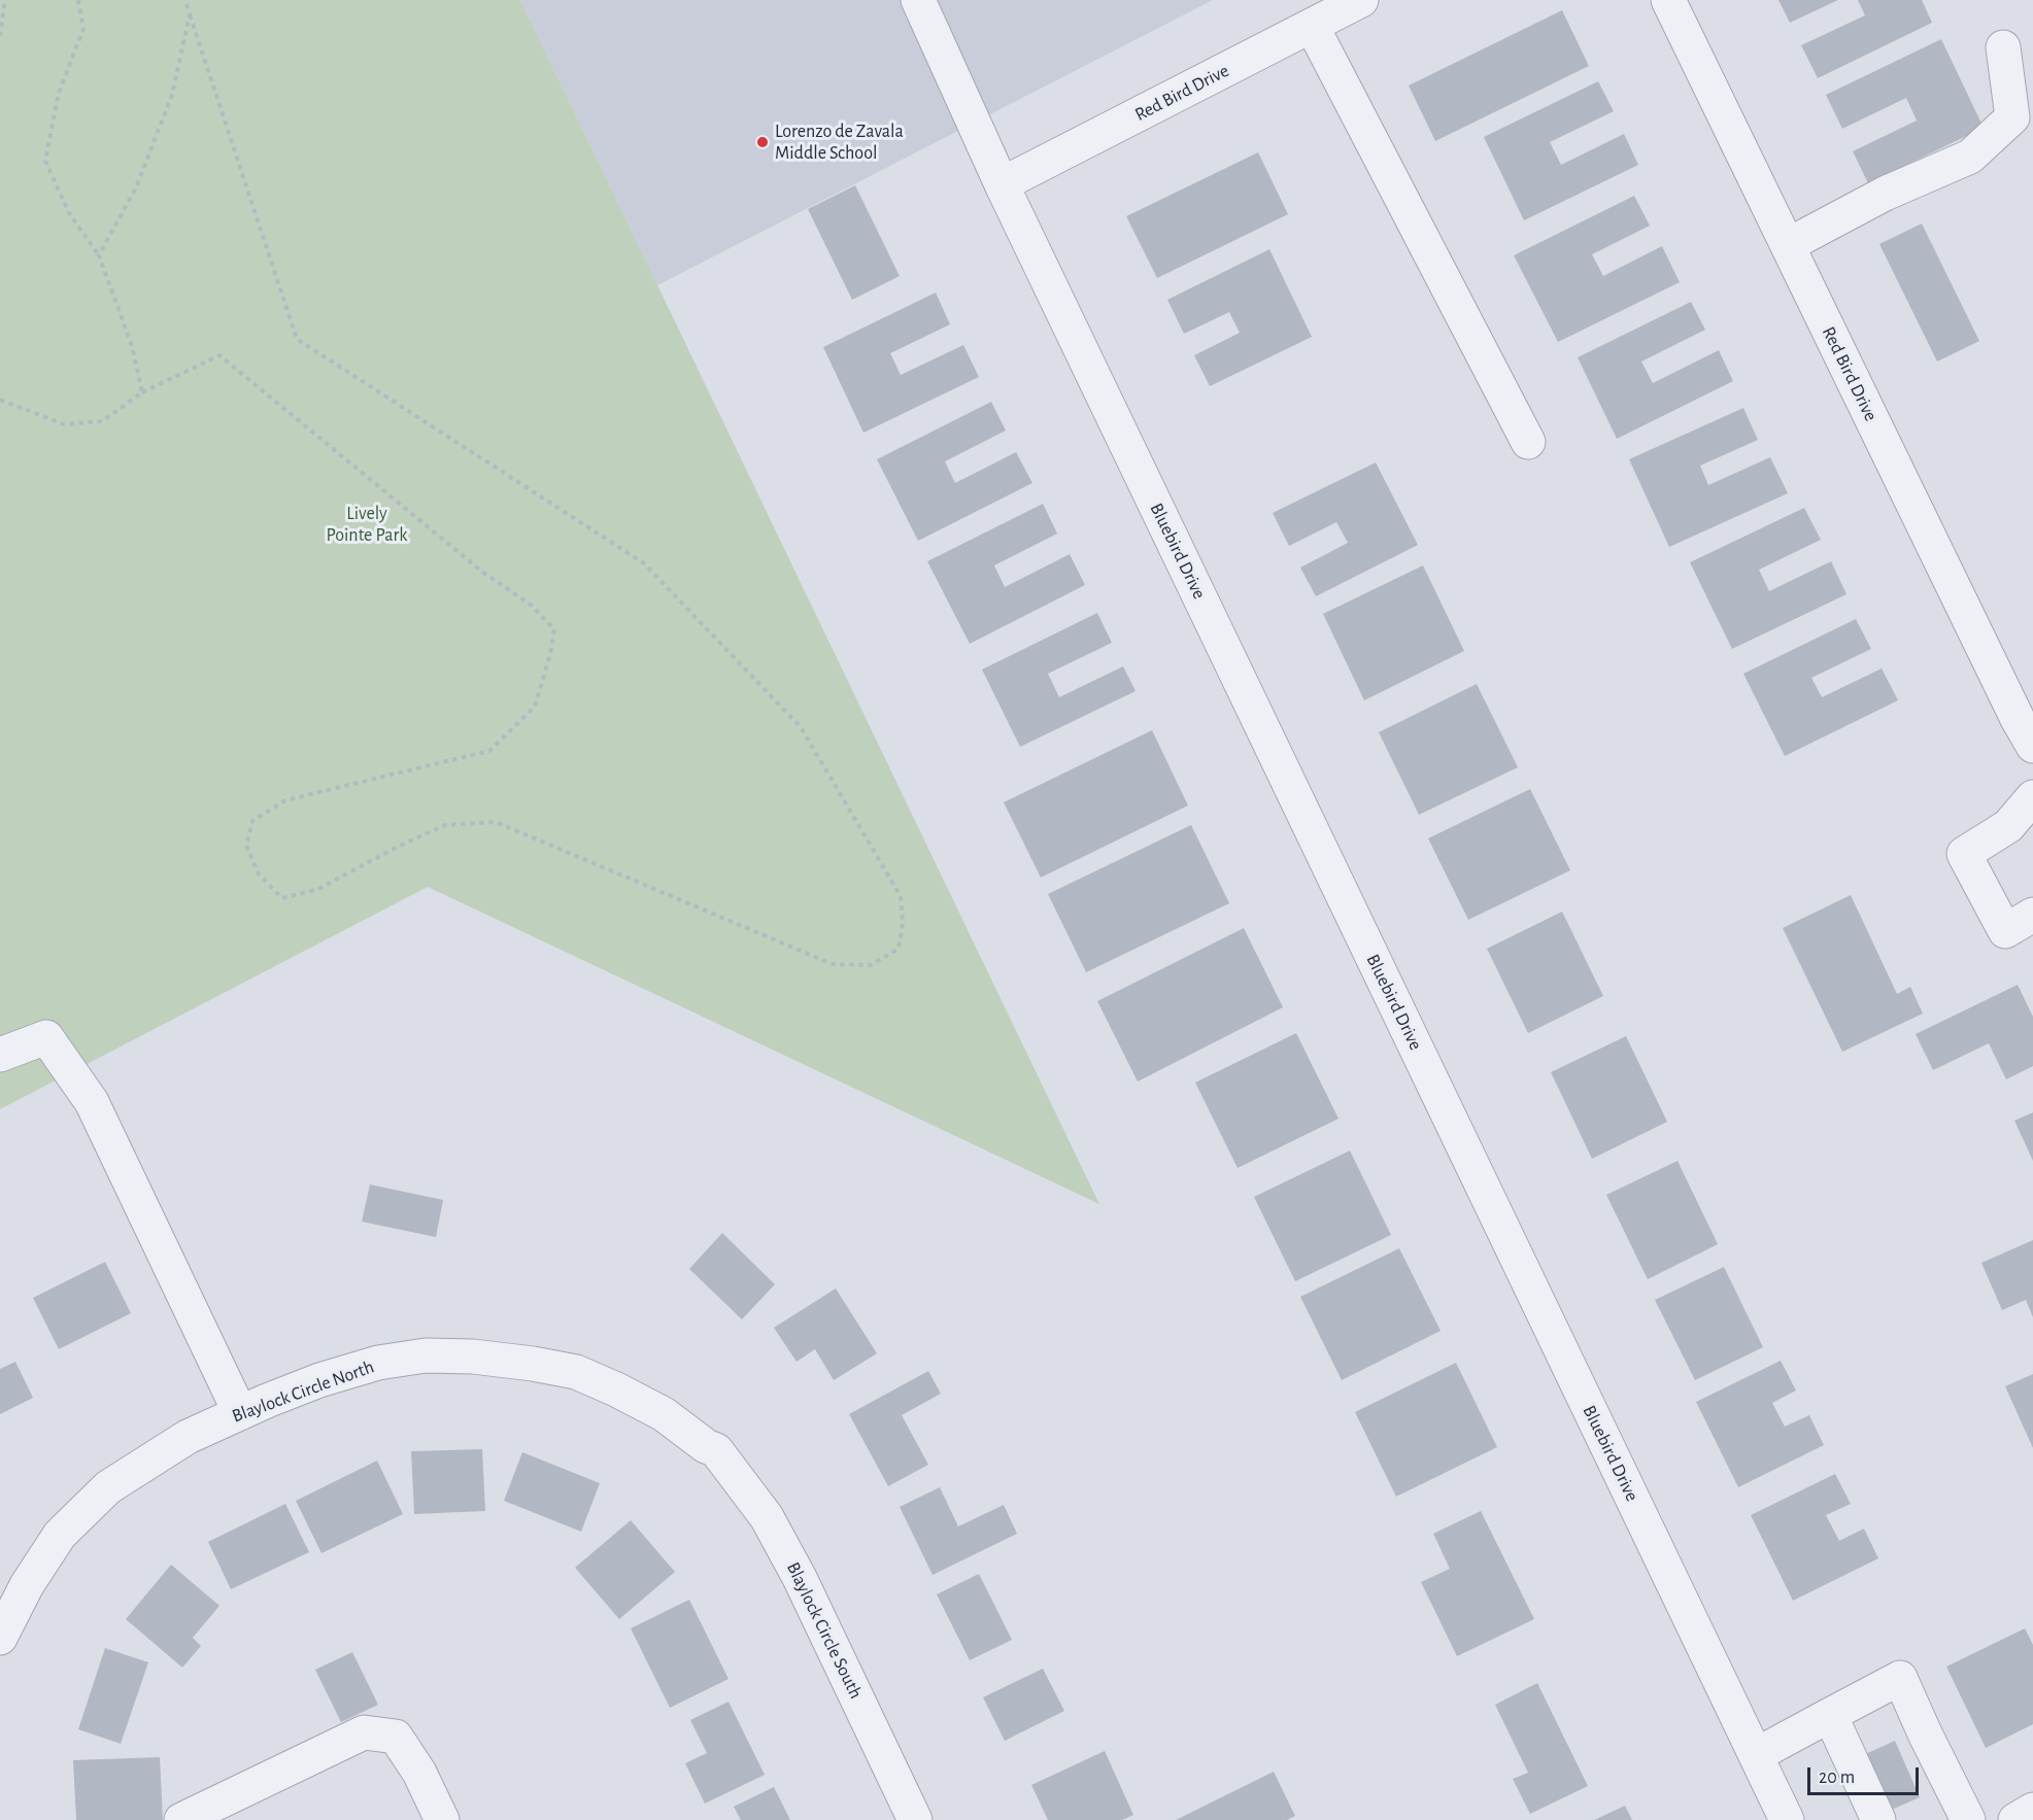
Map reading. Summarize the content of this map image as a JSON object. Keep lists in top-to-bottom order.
{
  "streets": {
    "street": [
      "Red Bird Drive",
      "Bluebird Drive",
      "Blaylock Circle North",
      "Blaylock Circle South"
    ]
  },
  "crossings": [
    ["Red Bird Drive", "Bluebird Drive"],
    ["Blaylock Circle North", "Blaylock Circle South"]
  ],
  "parks": ["Lively Pointe Park"],
  "places": ["Lorenzo de Zavala Middle School"],
  "scale_bar": "20 m"
}
